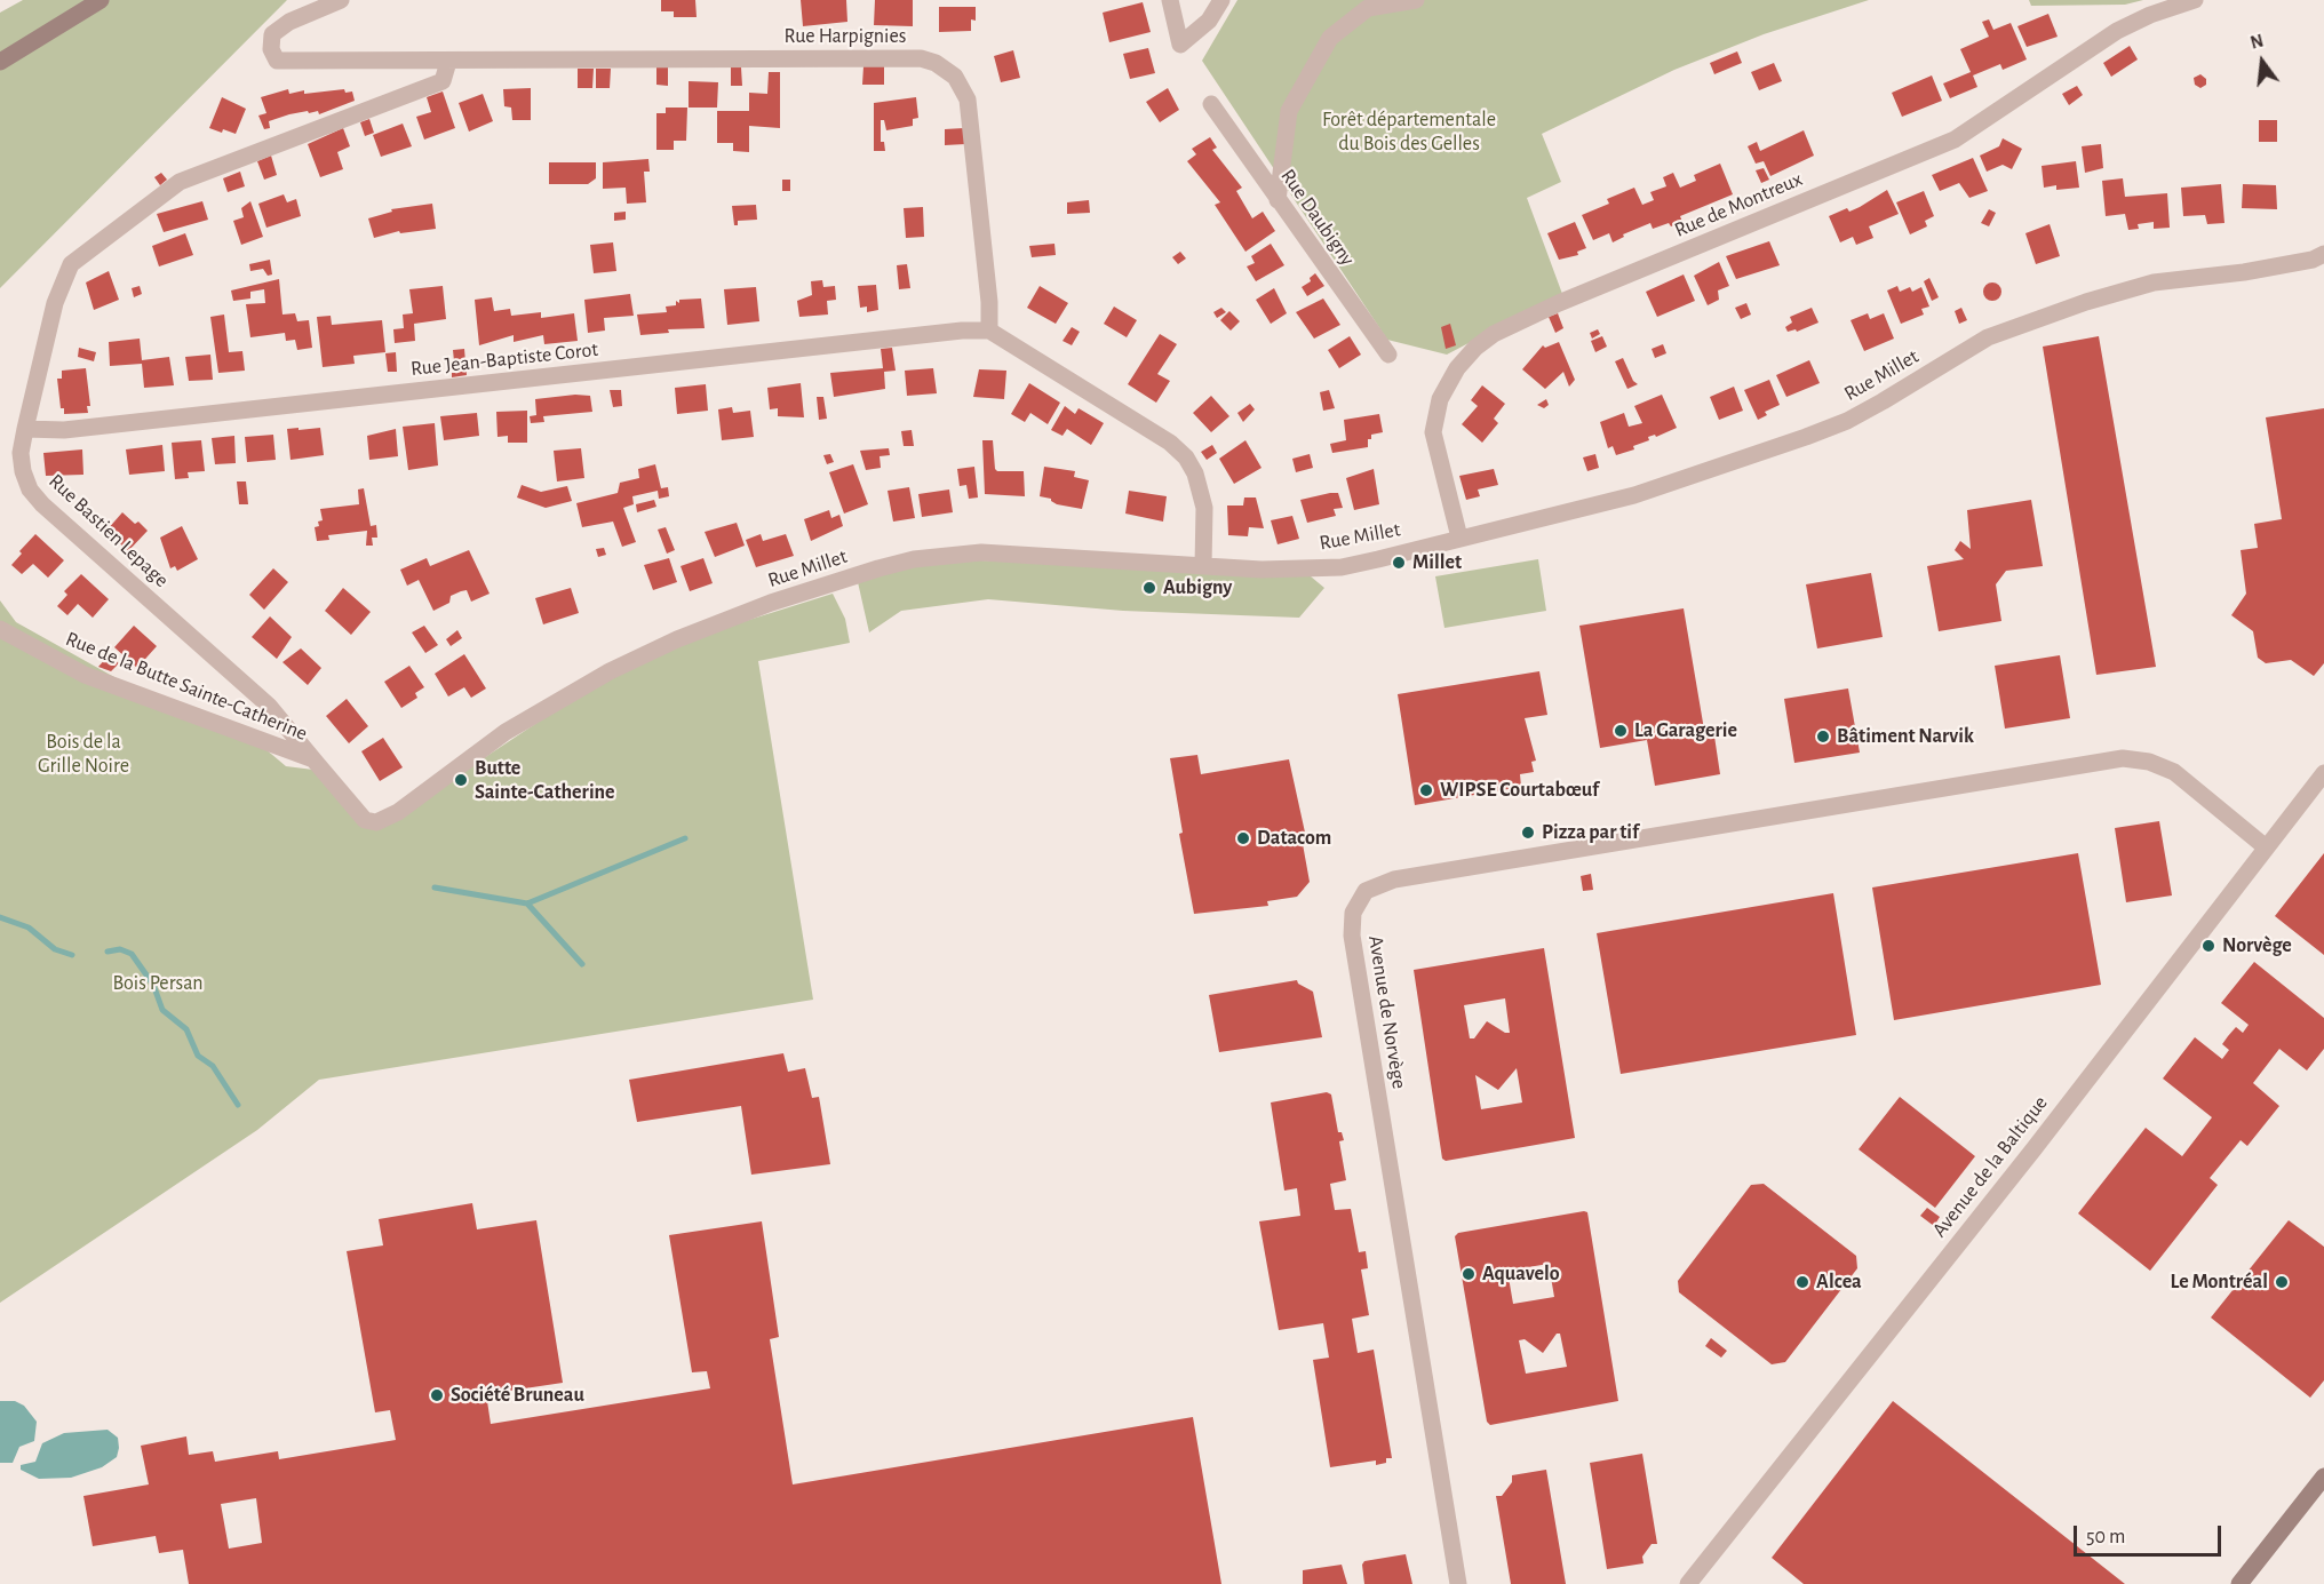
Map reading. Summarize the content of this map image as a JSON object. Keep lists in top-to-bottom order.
{
  "streets": {
    "street": [
      "Rue Harpignies",
      "Rue de Montreux",
      "Rue Daubigny",
      "Rue Jean-Baptiste Corot",
      "Rue Millet",
      "Rue Bastien Lepage",
      "Rue de la Butte Sainte-Catherine",
      "Avenue de Norvège",
      "Avenue de la Baltique"
    ]
  },
  "crossings": [
    ["Rue Harpignies", "Rue Jean-Baptiste Corot"],
    ["Rue Harpignies", "Rue Bastien Lepage"],
    ["Rue de Montreux", "Rue Millet"],
    ["Rue Jean-Baptiste Corot", "Rue Bastien Lepage"],
    ["Rue Millet", "Rue de la Butte Sainte-Catherine"],
    ["Rue Bastien Lepage", "Rue de la Butte Sainte-Catherine"],
    ["Avenue de Norvège", "Avenue de la Baltique"]
  ],
  "parks": ["Forêt départementale du Bois des Gelles", "Bois de la Grille Noire", "Bois Persan"],
  "places": [
    "Millet",
    "Aubigny",
    "La Garagerie",
    "Bâtiment Narvik",
    "Butte Sainte-Catherine",
    "WIPSE Courtabœuf",
    "Pizza par tif",
    "Datacom",
    "Norvège",
    "Aquavelo",
    "Alcea",
    "Le Montréal",
    "Société Bruneau"
  ],
  "scale_bar": "50 m",
  "north": "top"
}
